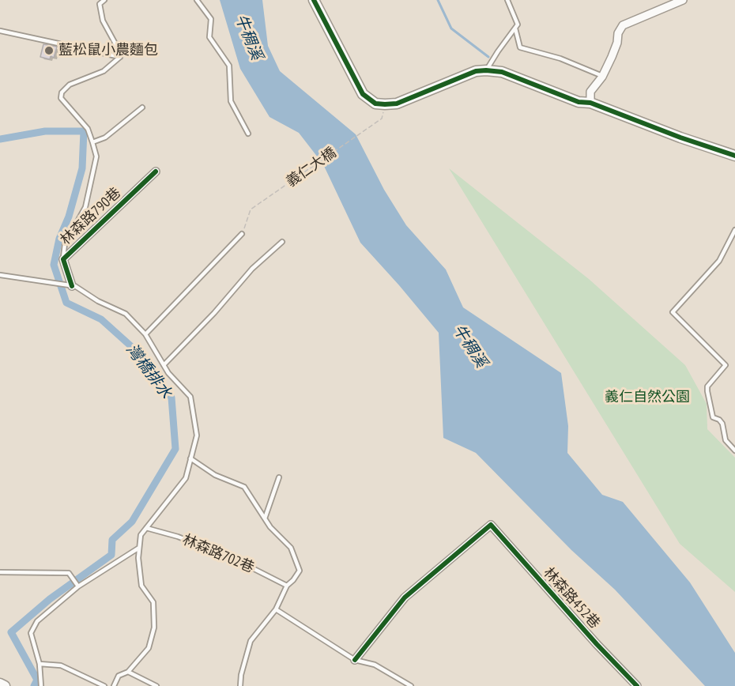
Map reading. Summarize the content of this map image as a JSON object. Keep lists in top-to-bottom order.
{
  "streets": {
    "street": ["林森路790巷", "林森路452巷"],
    "lane": ["林森路702巷"],
    "path": ["義仁大橋"]
  },
  "water": ["牛稠溪", "灣橋排水"],
  "parks": ["義仁自然公園"],
  "places": ["藍松鼠小農麵包"]
}
